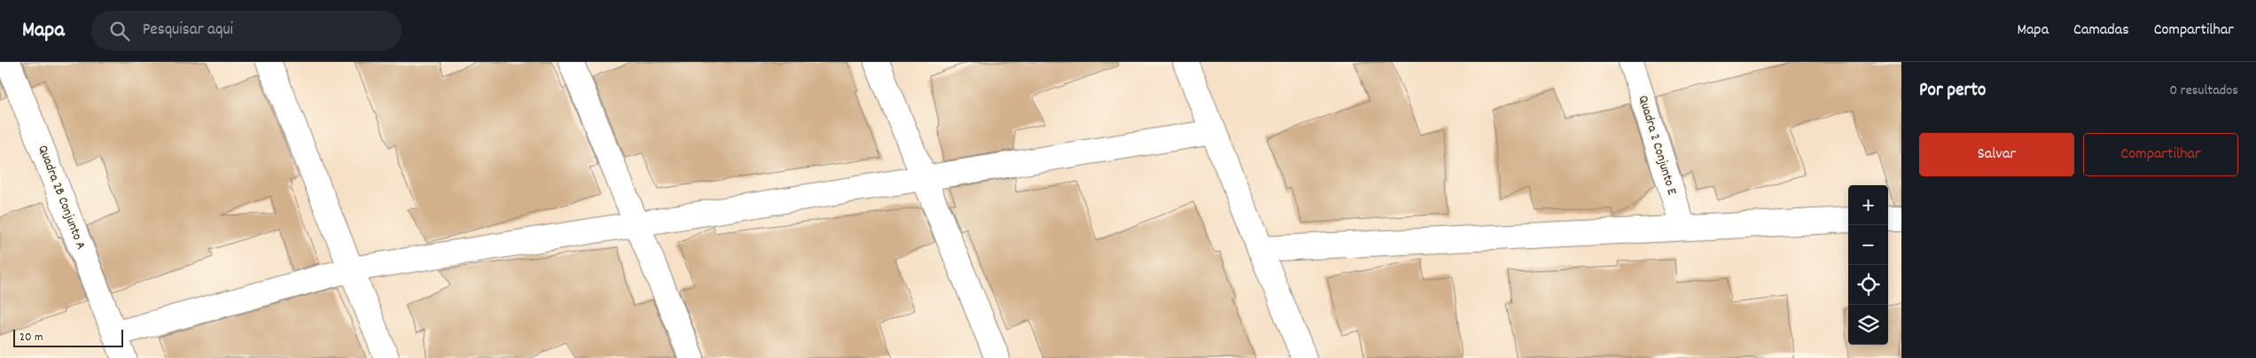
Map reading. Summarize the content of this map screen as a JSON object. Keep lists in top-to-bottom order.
{
  "streets": {
    "street": ["Quadra 2 Conjunto E", "Quadra 2B Conjunto A"]
  },
  "scale_bar": "20 m",
  "page": {
    "header": "Mapa",
    "search": "Pesquisar aqui",
    "nav": ["Mapa", "Camadas", "Compartilhar"],
    "heading": ["Por perto", "0 resultados"],
    "buttons": ["Salvar", "Compartilhar"],
    "map_buttons": ["+", "−"],
    "scale": "20 m"
  }
}
